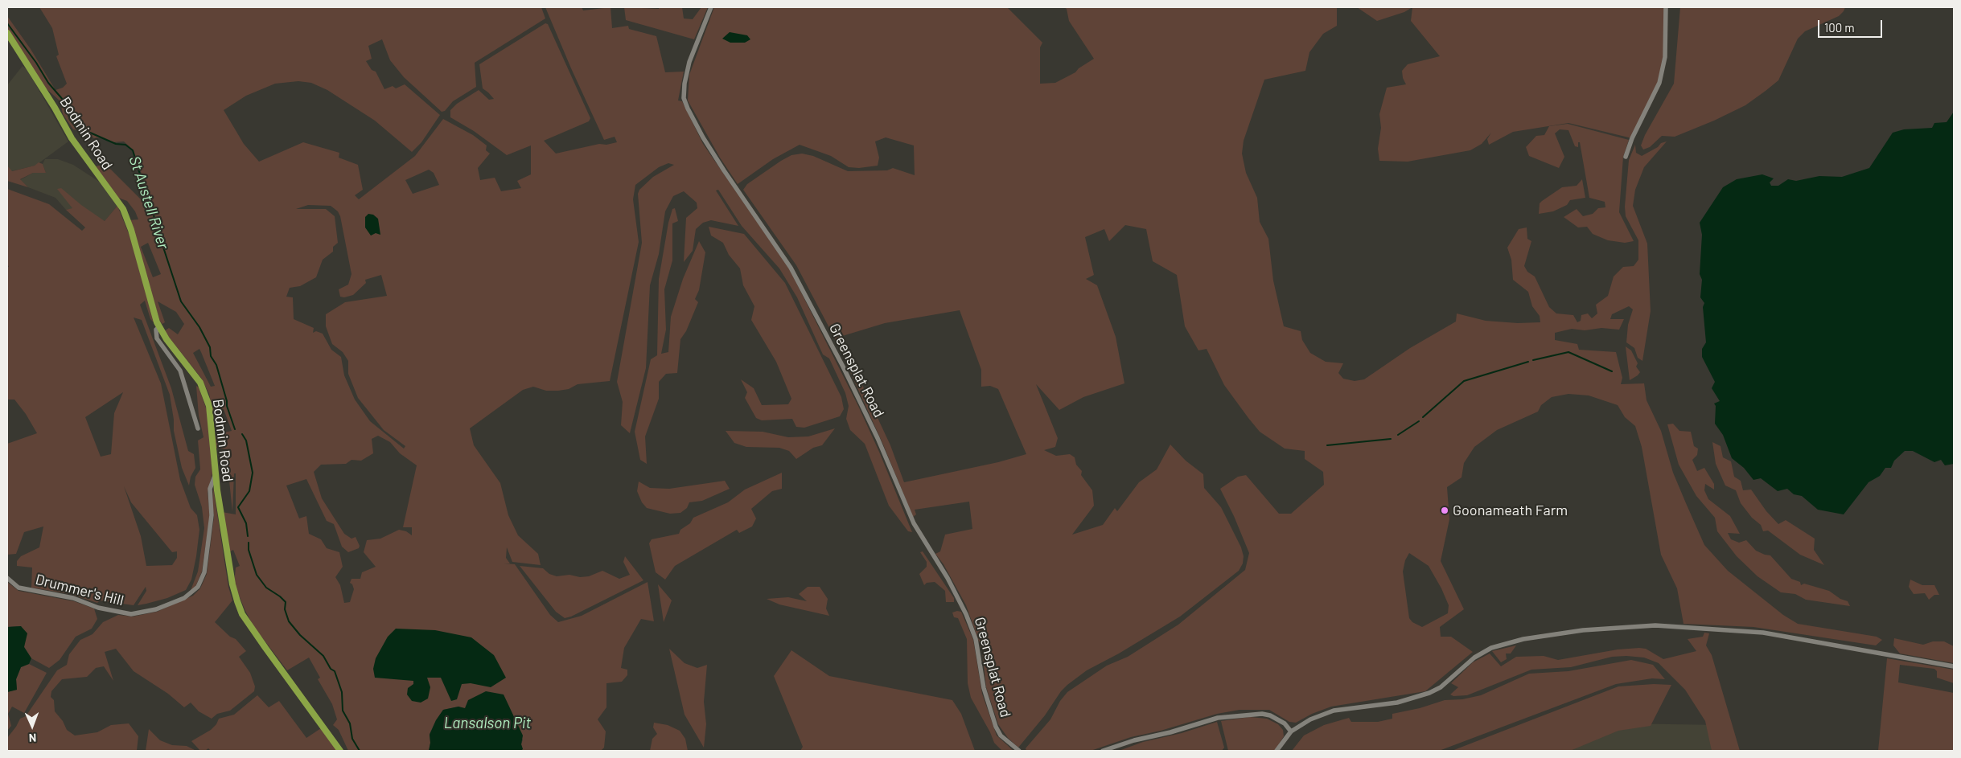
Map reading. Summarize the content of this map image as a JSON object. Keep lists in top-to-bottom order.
{
  "streets": {
    "main road": ["Bodmin Road"],
    "street": ["Greensplat Road", "Drummer's Hill"]
  },
  "crossings": [
    ["Bodmin Road", "Drummer's Hill"]
  ],
  "water": ["St Austell River", "Lansalson Pit"],
  "places": ["Goonameath Farm"],
  "scale_bar": "100 m",
  "north": "bottom"
}
